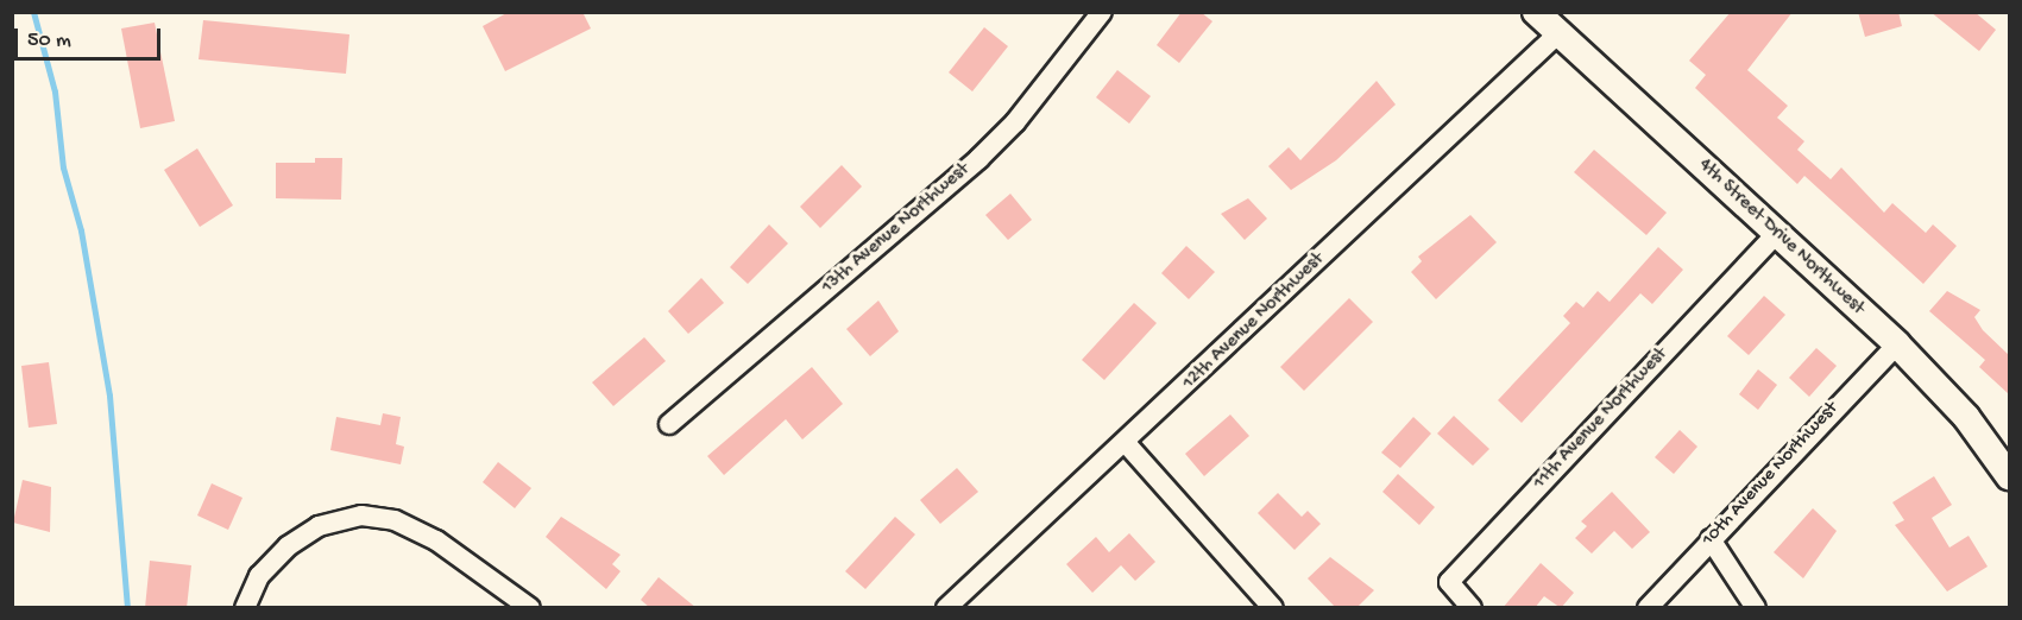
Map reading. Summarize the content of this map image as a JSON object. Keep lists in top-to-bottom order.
{
  "streets": {
    "main road": ["4th Street Drive Northwest"],
    "street": [
      "13th Avenue Northwest",
      "12th Avenue Northwest",
      "11th Avenue Northwest",
      "10th Avenue Northwest"
    ]
  },
  "crossings": [
    ["4th Street Drive Northwest", "12th Avenue Northwest"],
    ["4th Street Drive Northwest", "11th Avenue Northwest"],
    ["4th Street Drive Northwest", "10th Avenue Northwest"]
  ],
  "scale_bar": "50 m"
}
